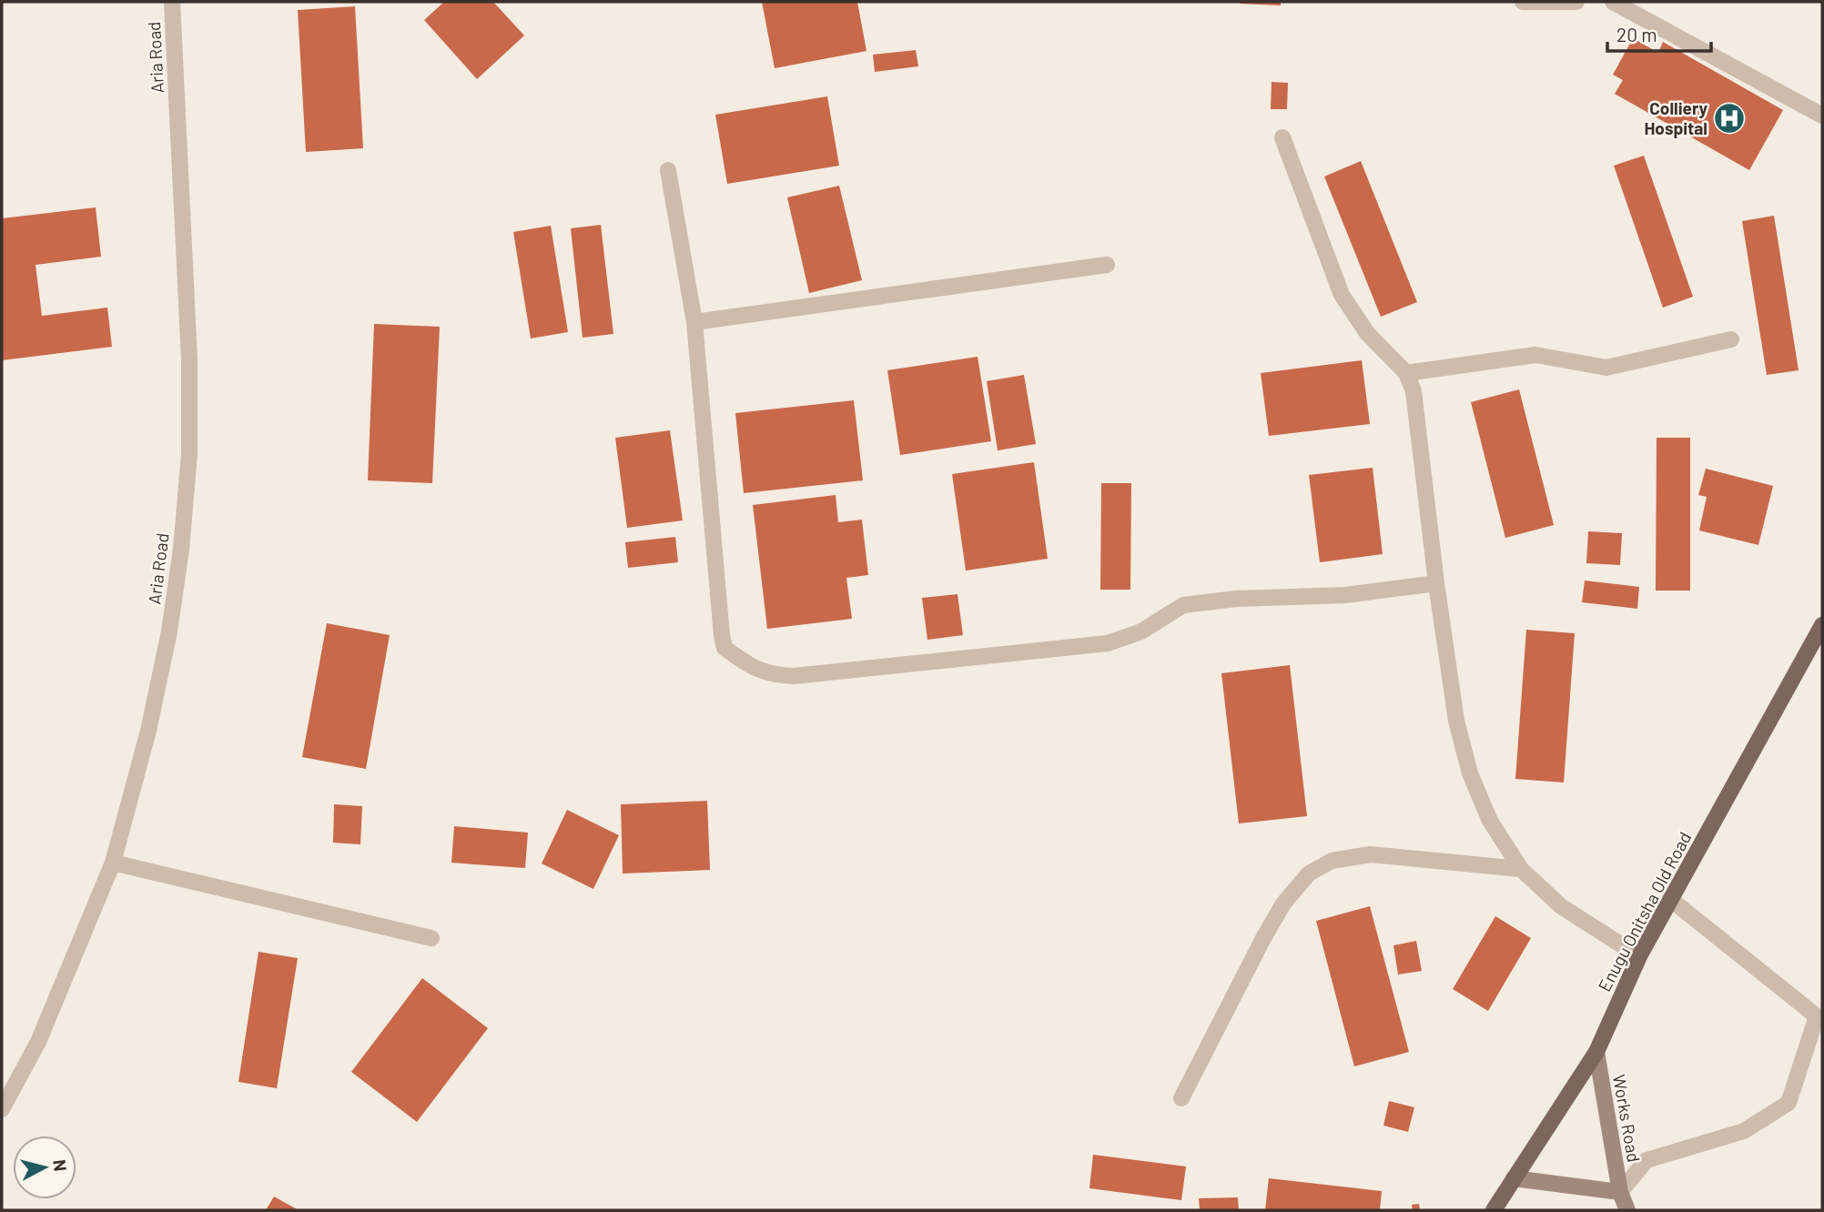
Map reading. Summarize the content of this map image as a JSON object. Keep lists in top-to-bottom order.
{
  "streets": {
    "main road": ["Enugu Onitsha Old Road", "Works Road"],
    "street": ["Aria Road"]
  },
  "crossings": [
    ["Enugu Onitsha Old Road", "Works Road"]
  ],
  "places": {
    "hospital": ["Colliery Hospital"]
  },
  "scale_bar": "20 m",
  "north": "right"
}
